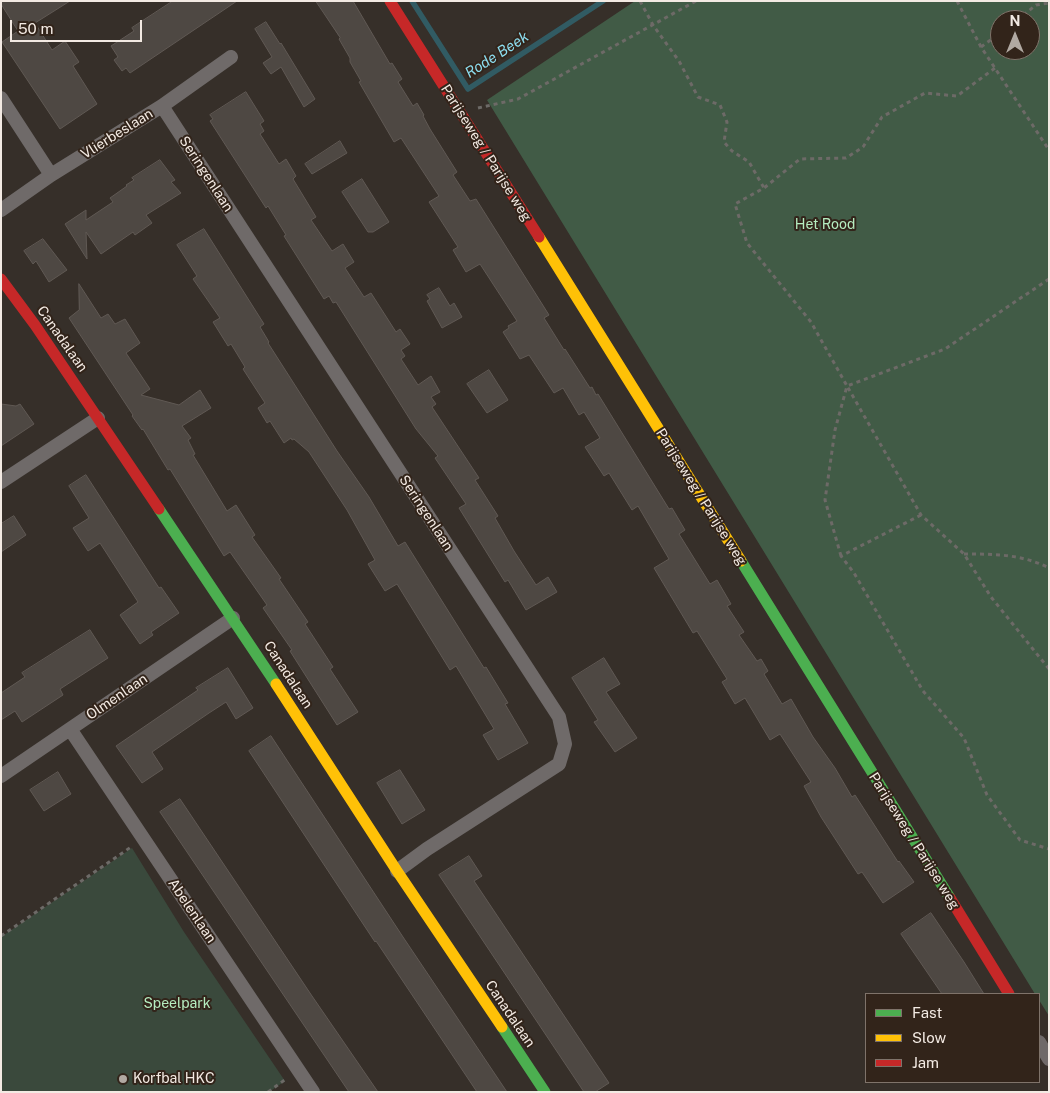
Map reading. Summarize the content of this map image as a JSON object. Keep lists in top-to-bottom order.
{
  "streets": {
    "street": [
      "Vlierbeslaan",
      "Parijseweg / Parijse weg",
      "Seringenlaan",
      "Canadalaan",
      "Olmenlaan",
      "Abelenlaan"
    ]
  },
  "crossings": [
    ["Vlierbeslaan", "Seringenlaan"],
    ["Seringenlaan", "Canadalaan"],
    ["Canadalaan", "Olmenlaan"],
    ["Olmenlaan", "Abelenlaan"]
  ],
  "water": ["Rode Beek"],
  "parks": ["Het Rood", "Speelpark"],
  "places": ["Korfbal HKC"],
  "legend": ["Fast", "Slow", "Jam"],
  "scale_bar": "50 m",
  "north": "top"
}
